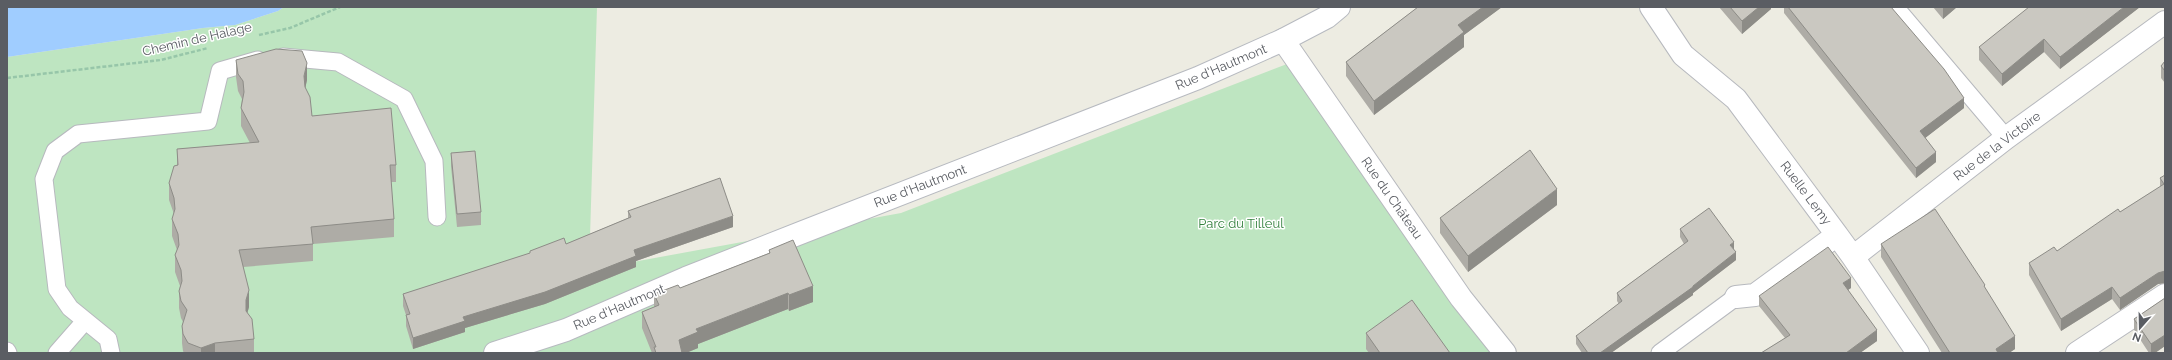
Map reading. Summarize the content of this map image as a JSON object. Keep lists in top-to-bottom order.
{
  "streets": {
    "street": [
      "Rue d'Hautmont",
      "Rue de la Victoire",
      "Ruelle Lemy",
      "Rue du Château"
    ],
    "path": ["Chemin de Halage"]
  },
  "crossings": [
    ["Rue d'Hautmont", "Rue du Château"]
  ],
  "parks": ["Parc du Tilleul"],
  "north": "bottom"
}
